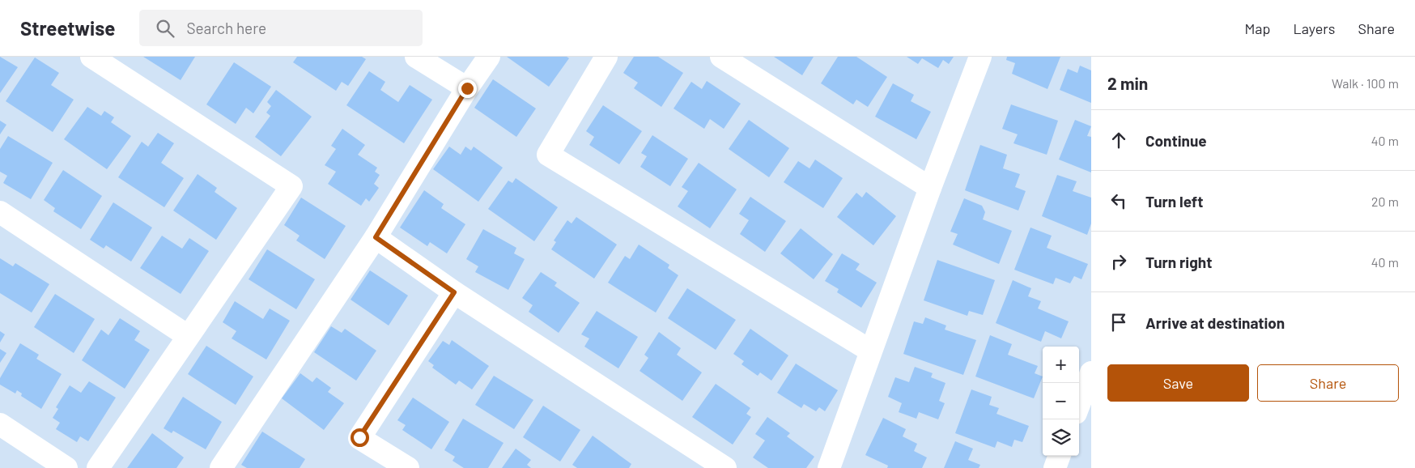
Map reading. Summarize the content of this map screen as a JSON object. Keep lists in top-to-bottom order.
{
  "page": {
    "header": "Streetwise",
    "search": "Search here",
    "nav": ["Map", "Layers", "Share"],
    "heading": ["2 min", "Walk · 100 m"],
    "list": [
      ["Continue", "40 m"],
      ["Turn left", "20 m"],
      ["Turn right", "40 m"],
      "Arrive at destination"
    ],
    "map_buttons": ["+", "−"],
    "buttons": ["Save", "Share"]
  }
}
